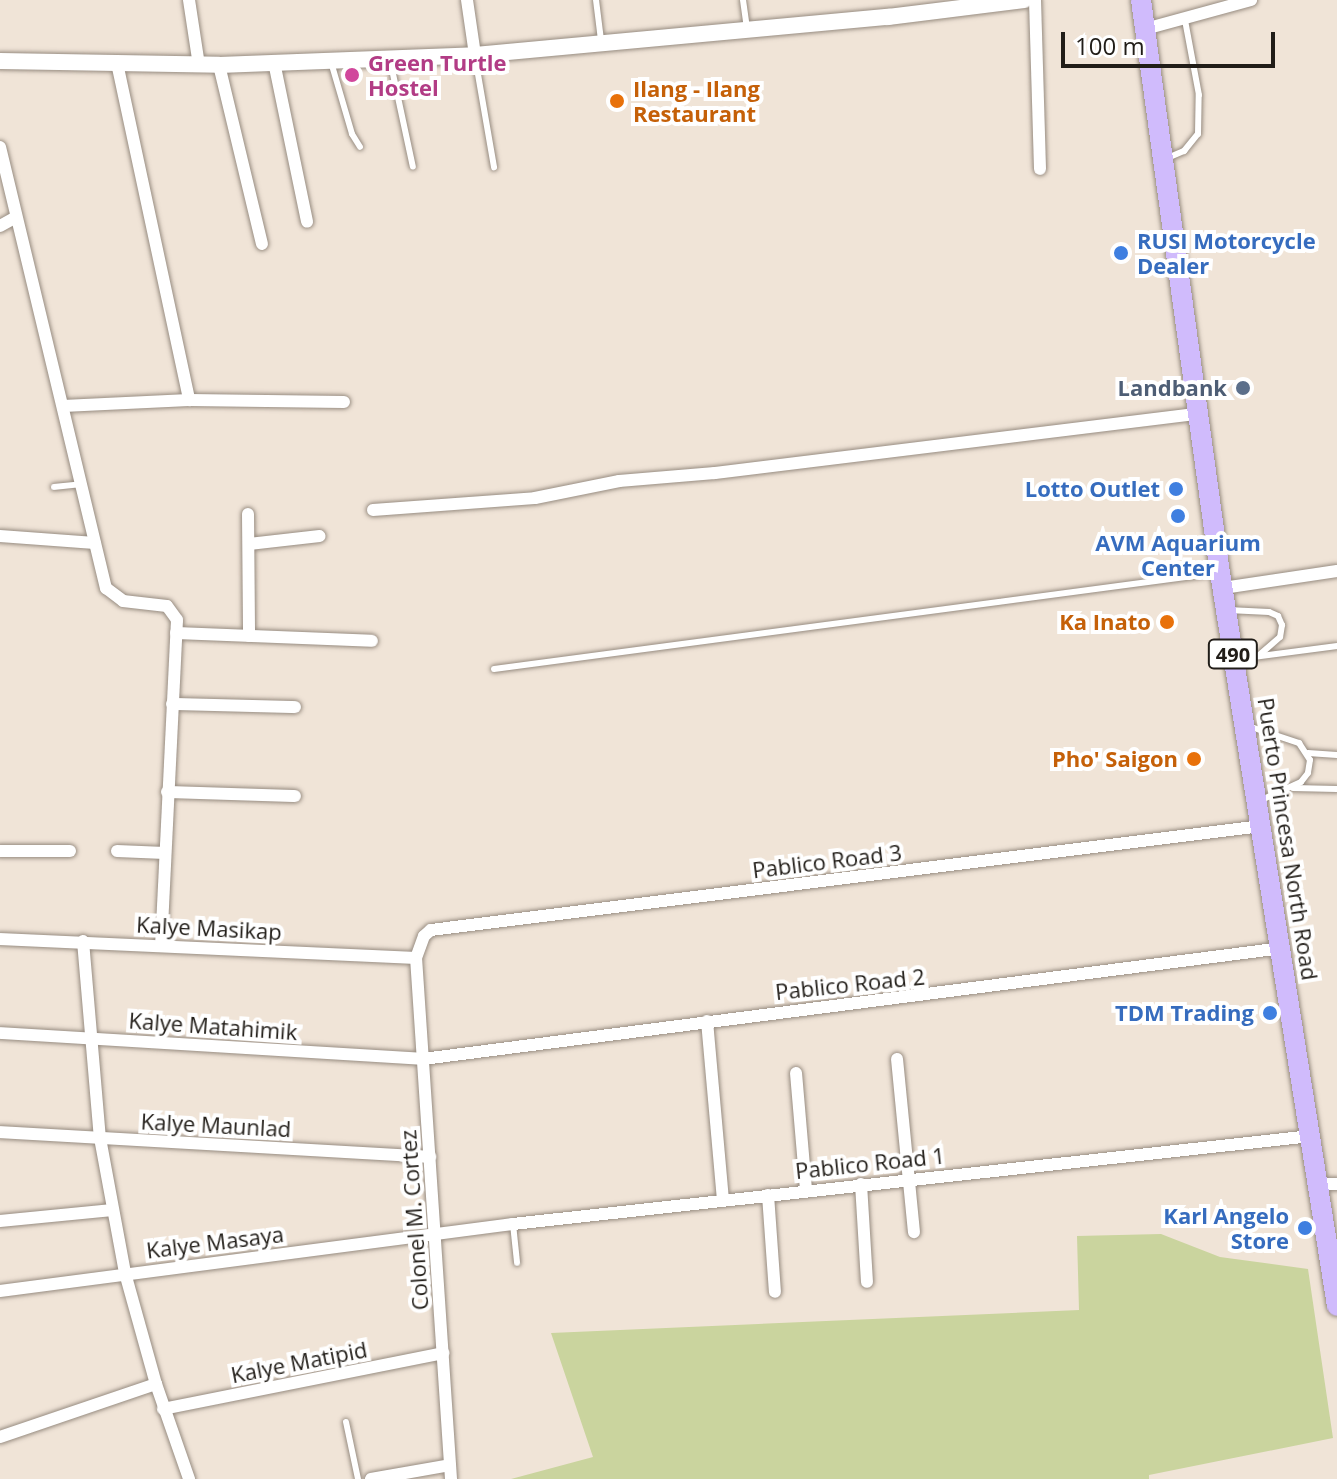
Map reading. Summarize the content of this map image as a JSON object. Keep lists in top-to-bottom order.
{
  "streets": {
    "main road": ["490", "Puerto Princesa North Road"],
    "street": [
      "Pablico Road 3",
      "Kalye Masikap",
      "Pablico Road 2",
      "Kalye Matahimik",
      "Kalye Maunlad",
      "Pablico Road 1",
      "Colonel M. Cortez",
      "Kalye Masaya",
      "Kalye Matipid"
    ]
  },
  "crossings": [
    ["Puerto Princesa North Road", "Pablico Road 3"],
    ["Puerto Princesa North Road", "Pablico Road 2"],
    ["Puerto Princesa North Road", "Pablico Road 1"],
    ["Pablico Road 3", "Kalye Masikap"],
    ["Pablico Road 3", "Colonel M. Cortez"],
    ["Kalye Masikap", "Colonel M. Cortez"],
    ["Pablico Road 2", "Kalye Matahimik"],
    ["Pablico Road 2", "Colonel M. Cortez"],
    ["Kalye Matahimik", "Colonel M. Cortez"],
    ["Kalye Maunlad", "Colonel M. Cortez"],
    ["Pablico Road 1", "Colonel M. Cortez"],
    ["Pablico Road 1", "Kalye Masaya"],
    ["Colonel M. Cortez", "Kalye Masaya"],
    ["Colonel M. Cortez", "Kalye Matipid"]
  ],
  "places": [
    "Green Turtle Hostel",
    "Ilang - Ilang Restaurant",
    "RUSI Motorcycle Dealer",
    "Landbank",
    "Lotto Outlet",
    "AVM Aquarium Center",
    "Ka Inato",
    "Pho' Saigon",
    "TDM Trading",
    "Karl Angelo Store"
  ],
  "scale_bar": "100 m"
}
